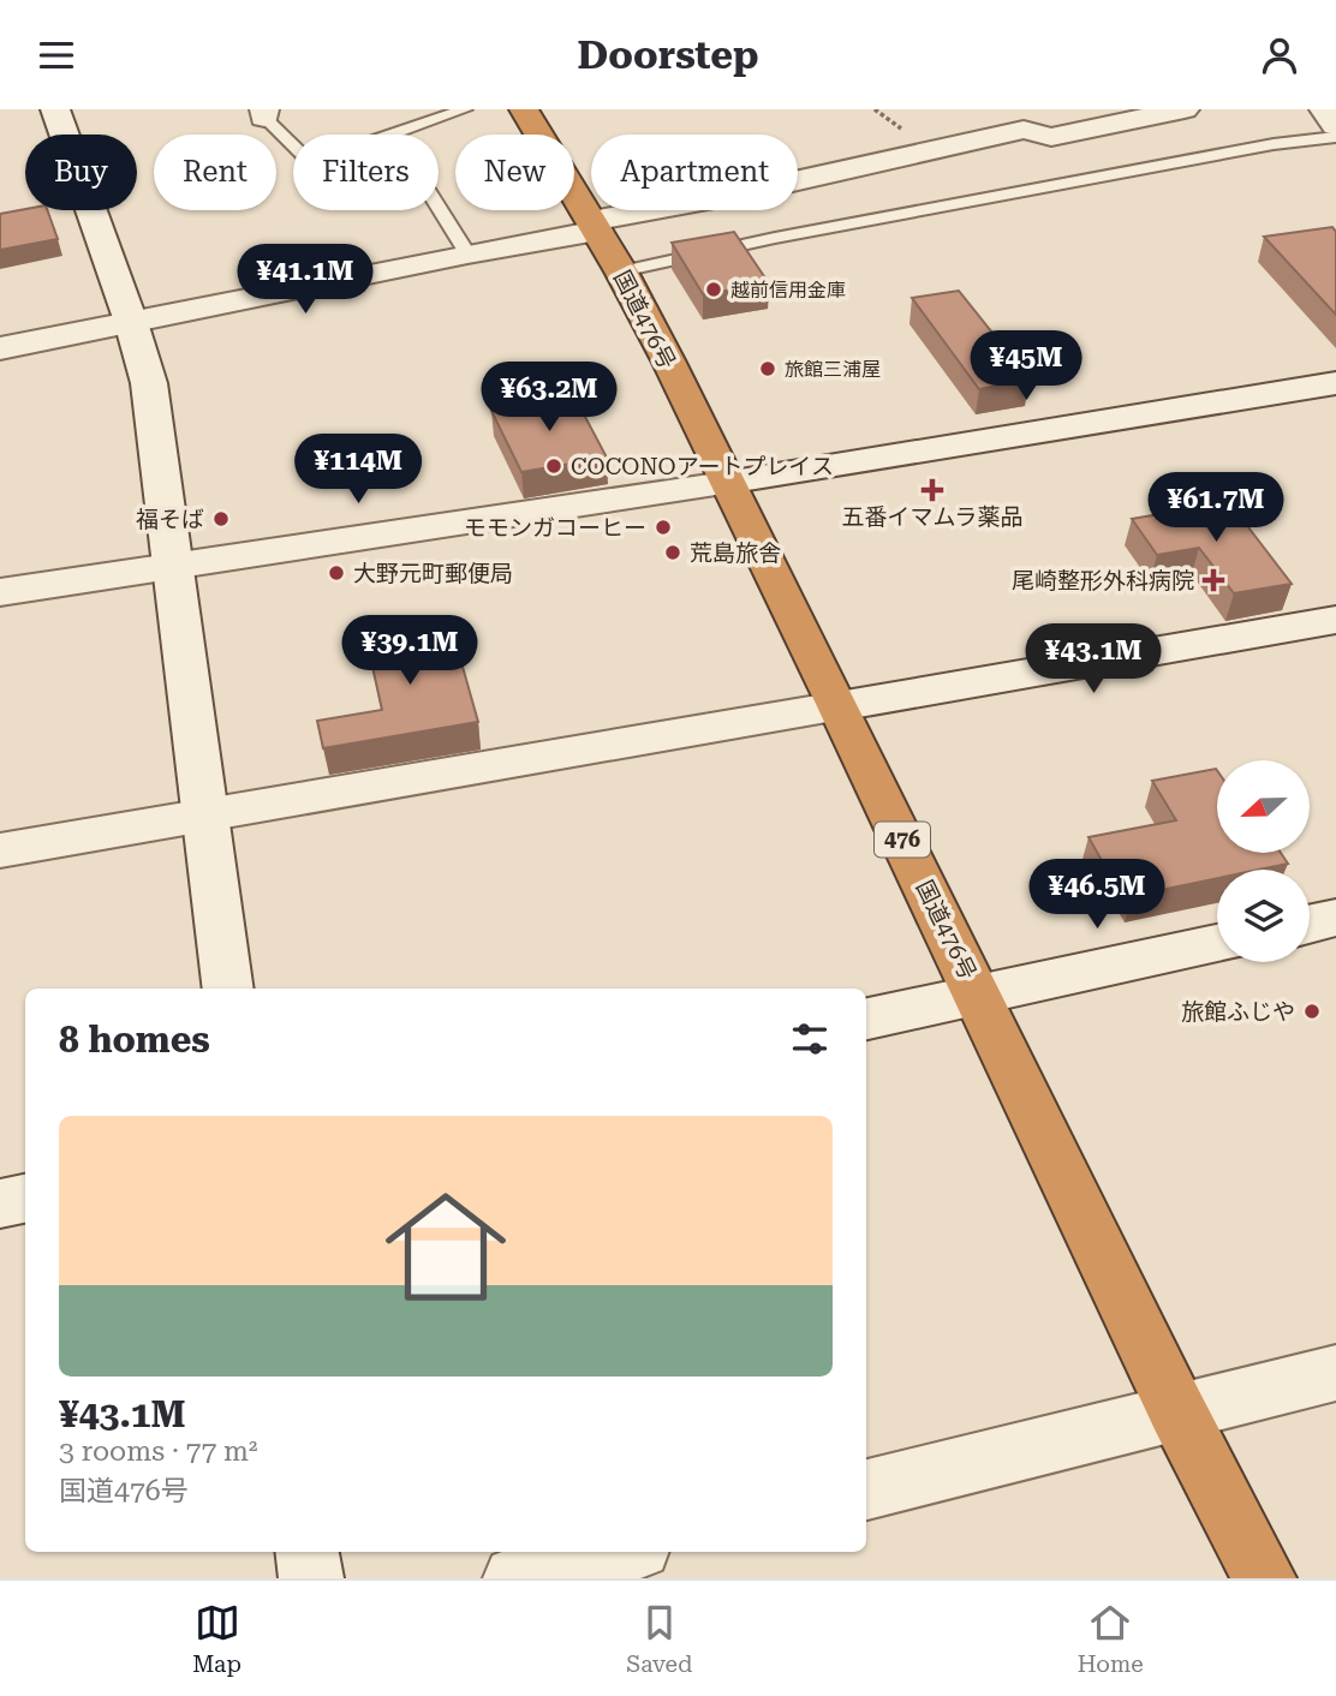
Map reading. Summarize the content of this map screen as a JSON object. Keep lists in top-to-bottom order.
{
  "streets": {
    "highway": ["国道476号", "476"]
  },
  "places": {
    "other": [
      "越前信用金庫",
      "旅館三浦屋",
      "COCONOアートプレイス",
      "福そば",
      "モモンガコーヒー",
      "荒島旅舎",
      "大野元町郵便局",
      "旅館ふじや"
    ],
    "health": ["五番イマムラ薬品", "尾崎整形外科病院"]
  },
  "north": "left",
  "page": {
    "header": "Doorstep",
    "chip": [
      "Buy",
      "Rent",
      "Filters",
      "New",
      "Apartment"
    ],
    "price": [
      "¥41.1M",
      "¥45M",
      "¥63.2M",
      "¥114M",
      "¥61.7M",
      "¥39.1M",
      "¥43.1M",
      "¥46.5M"
    ],
    "heading": "8 homes",
    "list": [
      {
        "name": "¥43.1M",
        "note": "3 rooms · 77 m² · 国道476号"
      }
    ],
    "tabs": ["Map", "Saved", "Home"]
  }
}
